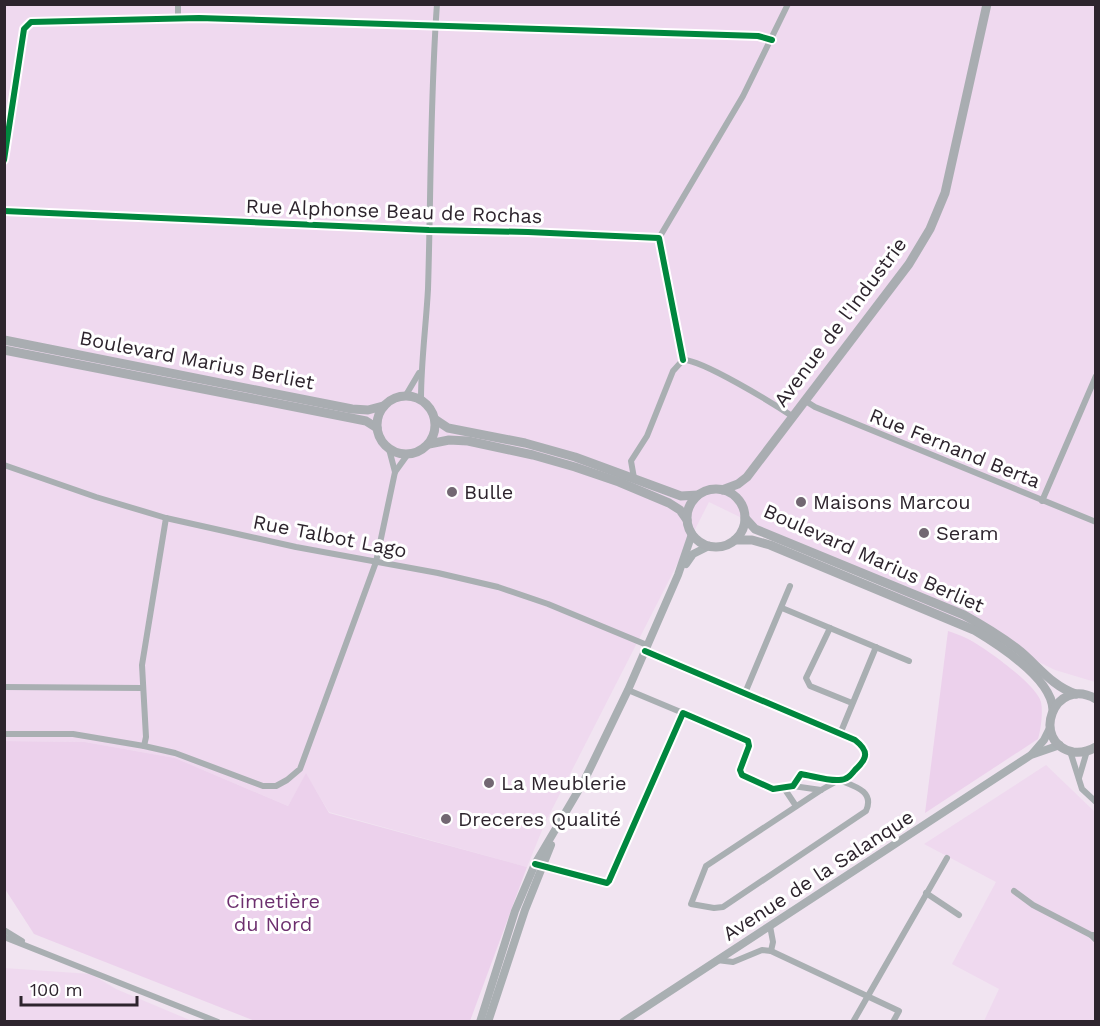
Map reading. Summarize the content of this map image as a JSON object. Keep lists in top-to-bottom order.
{
  "streets": {
    "main road": ["Avenue de l'Industrie", "Boulevard Marius Berliet"],
    "street": [
      "Rue Alphonse Beau de Rochas",
      "Rue Fernand Berta",
      "Rue Talbot Lago",
      "Avenue de la Salanque"
    ]
  },
  "crossings": [
    ["Avenue de l'Industrie", "Boulevard Marius Berliet"],
    ["Avenue de l'Industrie", "Rue Fernand Berta"]
  ],
  "parks": ["Cimetière du Nord"],
  "places": [
    "Bulle",
    "Maisons Marcou",
    "Seram",
    "La Meublerie",
    "Dreceres Qualité"
  ],
  "scale_bar": "100 m"
}
